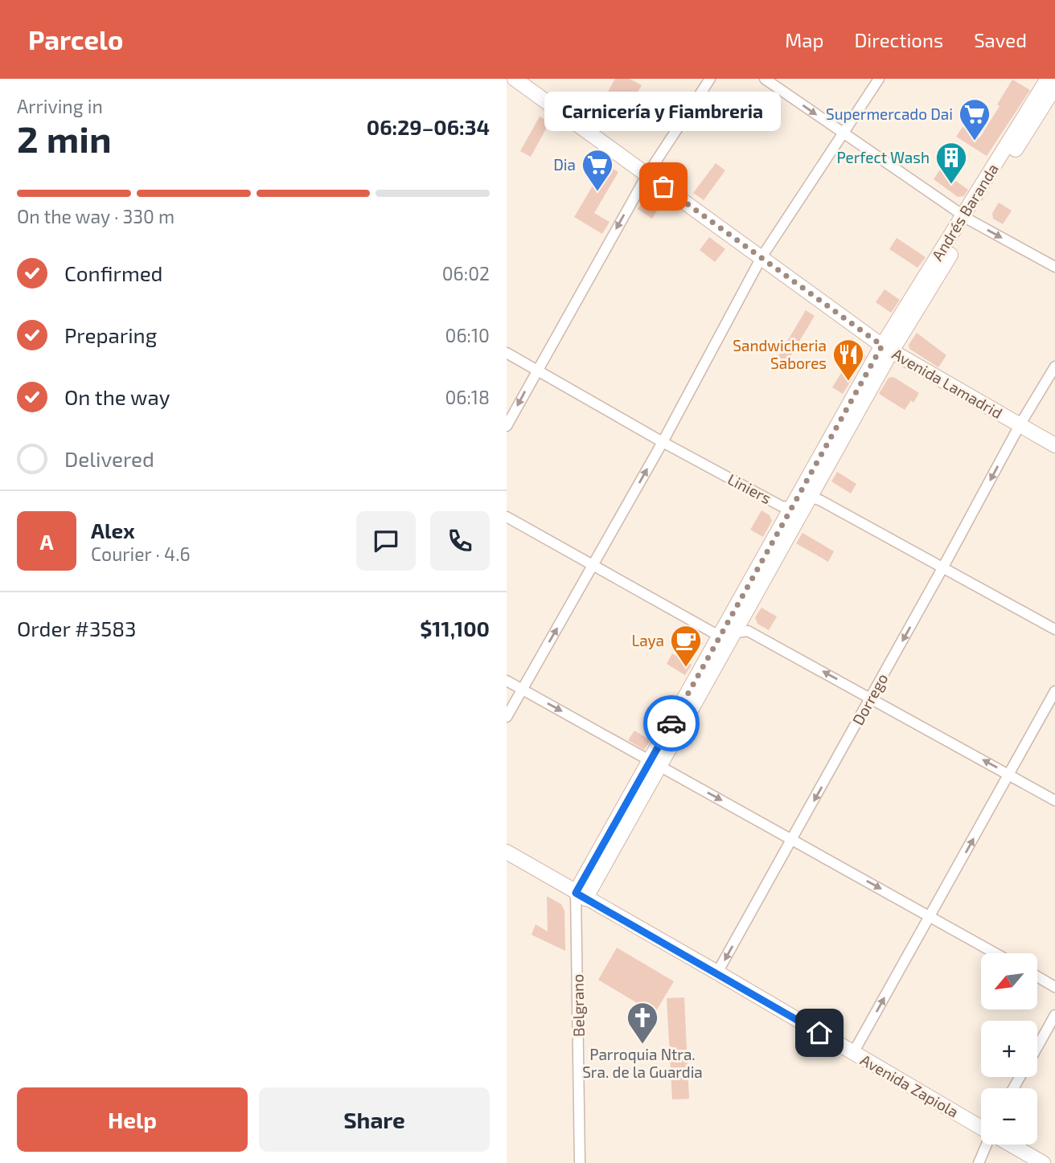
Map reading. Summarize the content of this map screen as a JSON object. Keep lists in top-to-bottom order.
{
  "streets": {
    "main road": [
      "Andrés Baranda",
      "Avenida Lamadrid",
      "Belgrano",
      "Avenida Zapiola"
    ],
    "street": ["Liniers", "Dorrego"]
  },
  "crossings": [
    ["Andrés Baranda", "Avenida Lamadrid"],
    ["Andrés Baranda", "Belgrano"],
    ["Avenida Lamadrid", "Dorrego"],
    ["Avenida Lamadrid", "Belgrano"],
    ["Liniers", "Belgrano"],
    ["Dorrego", "Avenida Zapiola"],
    ["Belgrano", "Avenida Zapiola"]
  ],
  "one_way": ["Dorrego"],
  "places": {
    "supermarket": ["Supermercado Dai", "Dia"],
    "building": ["Perfect Wash"],
    "other": ["Carnicería y Fiambreria"],
    "restaurant": ["Sandwicheria Sabores"],
    "cafe": ["Laya"],
    "church": ["Parroquia Ntra. Sra. de la Guardia"]
  },
  "north": "bottom left",
  "page": {
    "header": "Parcelo",
    "nav": ["Map", "Directions", "Saved"],
    "heading": ["2 min", "Arriving in", "06:29–06:34"],
    "panel": [
      "Alex",
      "Courier · 4.6",
      "Order #3583",
      "$11,100"
    ],
    "bubble": "Carnicería y Fiambreria",
    "bar": "On the way · 330 m",
    "list": [
      ["Confirmed", "06:02"],
      ["Preparing", "06:10"],
      ["On the way", "06:18"],
      "Delivered"
    ],
    "round": "A",
    "map_buttons": ["+", "−"],
    "buttons": ["Help", "Share"]
  }
}
